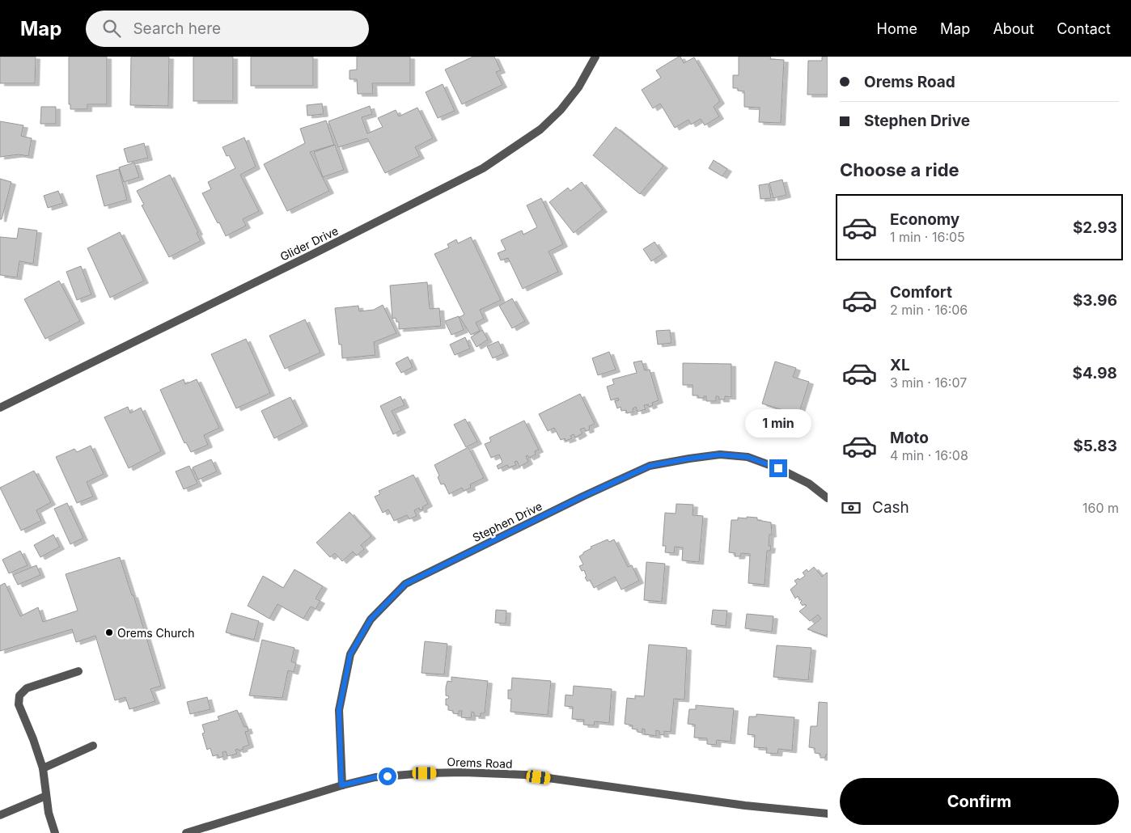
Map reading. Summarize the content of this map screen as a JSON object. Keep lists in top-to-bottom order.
{
  "streets": {
    "street": ["Glider Drive", "Stephen Drive", "Orems Road"]
  },
  "crossings": [
    ["Stephen Drive", "Orems Road"]
  ],
  "places": ["Orems Church"],
  "page": {
    "header": "Map",
    "search": "Search here",
    "nav": [
      "Home",
      "Map",
      "About",
      "Contact"
    ],
    "banner": ["Orems Road", "Stephen Drive"],
    "heading": "Choose a ride",
    "list": [
      {
        "name": "Economy",
        "note": "1 min · 16:05",
        "value": "$2.93"
      },
      {
        "name": "Comfort",
        "note": "2 min · 16:06",
        "value": "$3.96"
      },
      {
        "name": "XL",
        "note": "3 min · 16:07",
        "value": "$4.98"
      },
      {
        "name": "Moto",
        "note": "4 min · 16:08",
        "value": "$5.83"
      }
    ],
    "bubble": "1 min",
    "pay": ["Cash", "160 m"],
    "buttons": "Confirm"
  }
}
